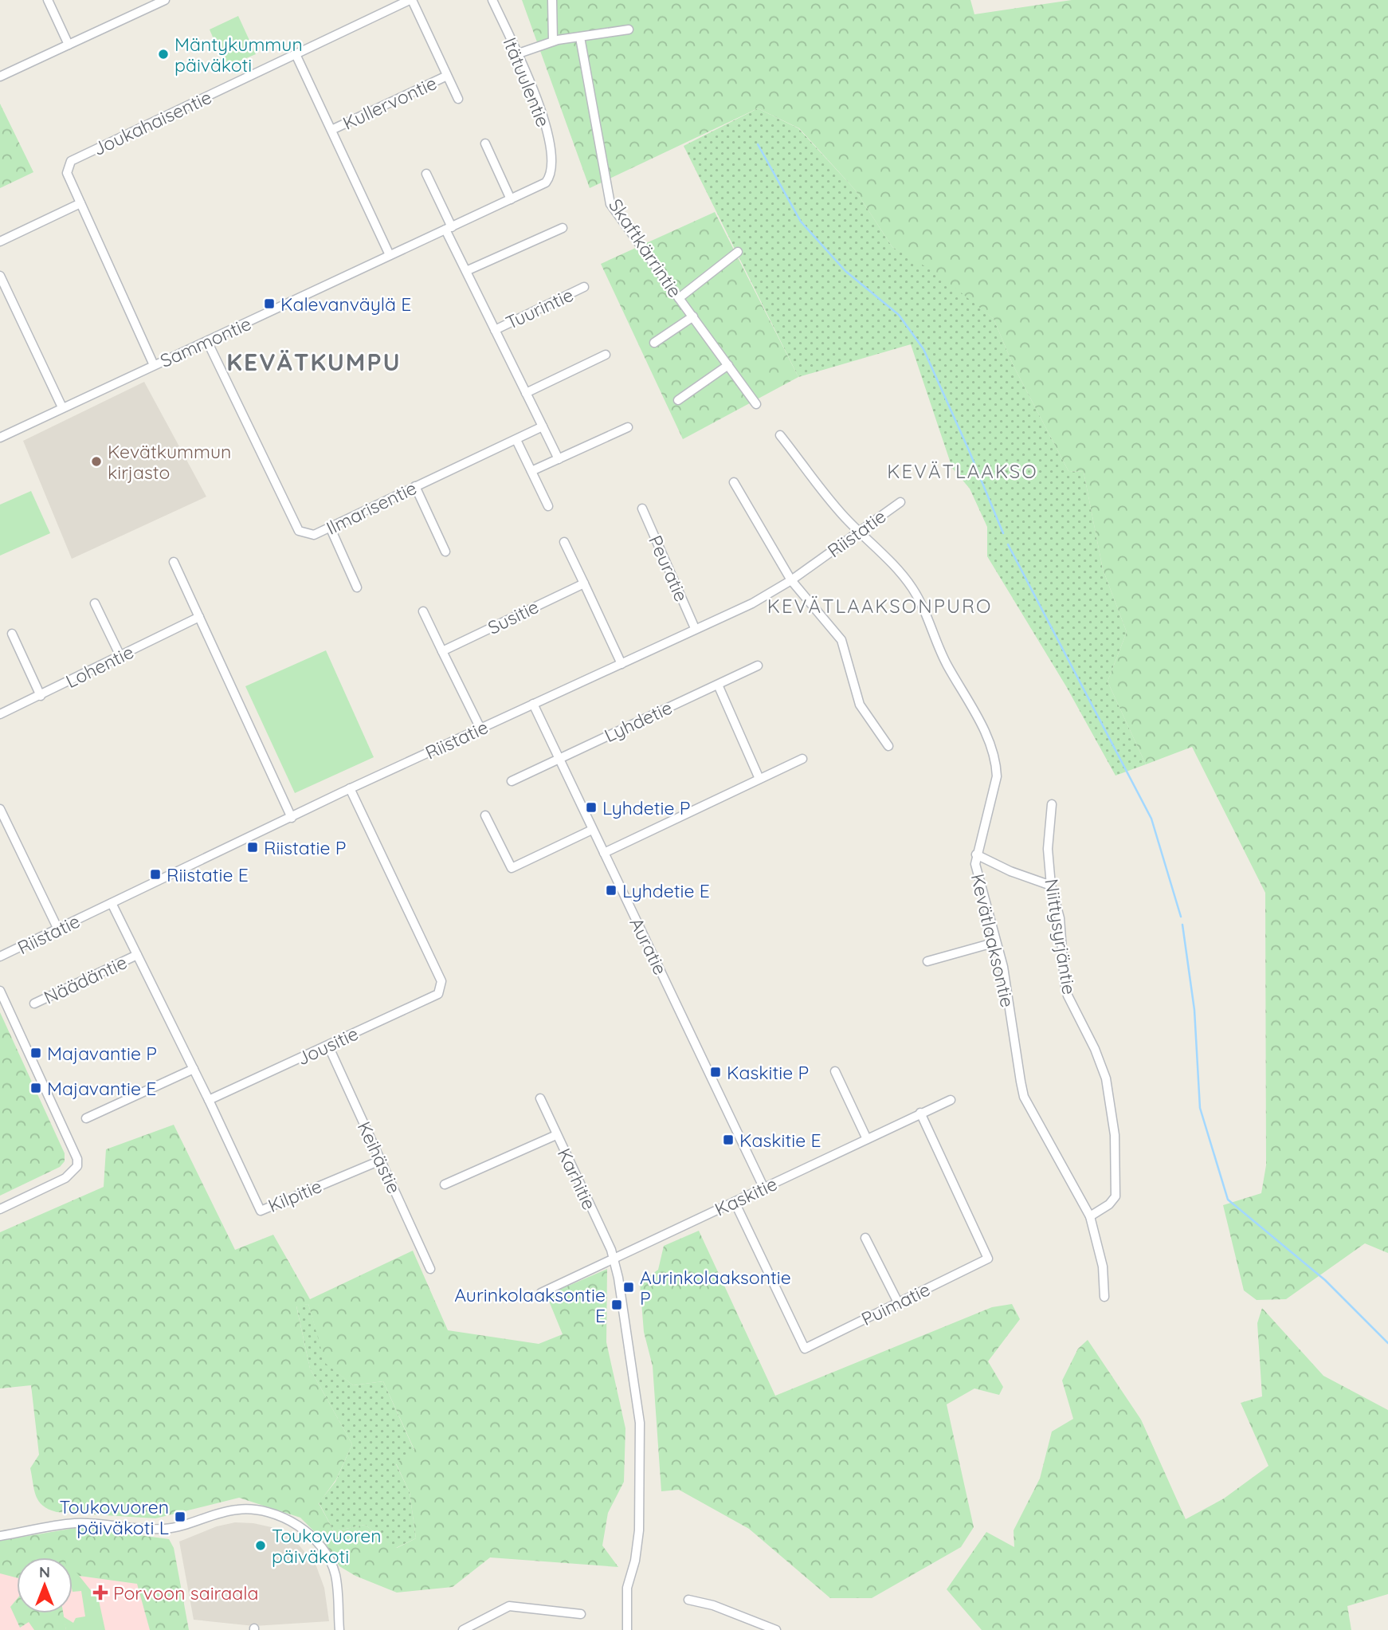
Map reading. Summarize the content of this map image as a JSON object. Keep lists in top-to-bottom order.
{
  "streets": {
    "street": [
      "Itätuulentie",
      "Kullervontie",
      "Joukahaisentie",
      "Skaftkärrintie",
      "Tuurintie",
      "Sammontie",
      "Ilmarisentie",
      "Riistatie",
      "Peuratie",
      "Susitie",
      "Lohentie",
      "Lyhdetie",
      "Niittysyrjäntie",
      "Kevätlaaksontie",
      "Auratie",
      "Näädäntie",
      "Jousitie",
      "Keihästie",
      "Karhitie",
      "Kilpitie",
      "Kaskitie",
      "Puimatie"
    ]
  },
  "crossings": [
    ["Itätuulentie", "Sammontie"],
    ["Kullervontie", "Joukahaisentie"],
    ["Joukahaisentie", "Sammontie"],
    ["Sammontie", "Ilmarisentie"],
    ["Riistatie", "Peuratie"],
    ["Riistatie", "Kevätlaaksontie"],
    ["Riistatie", "Auratie"],
    ["Riistatie", "Jousitie"],
    ["Lyhdetie", "Auratie"],
    ["Niittysyrjäntie", "Kevätlaaksontie"],
    ["Auratie", "Kaskitie"],
    ["Jousitie", "Keihästie"],
    ["Jousitie", "Kilpitie"],
    ["Keihästie", "Kilpitie"],
    ["Karhitie", "Kaskitie"],
    ["Kaskitie", "Puimatie"]
  ],
  "districts": ["KEVÄTKUMPU", "KEVÄTLAAKSO", "KEVÄTLAAKSONPURO"],
  "places": {
    "other": ["Mäntykummun päiväkoti", "Kevätkummun kirjasto", "Toukovuoren päiväkoti"],
    "transit": [
      "Kalevanväylä E",
      "Lyhdetie P",
      "Riistatie P",
      "Riistatie E",
      "Lyhdetie E",
      "Majavantie P",
      "Kaskitie P",
      "Majavantie E",
      "Kaskitie E",
      "Aurinkolaaksontie P",
      "Aurinkolaaksontie E",
      "Toukovuoren päiväkoti L"
    ],
    "health": ["Porvoon sairaala"]
  },
  "north": "top"
}
